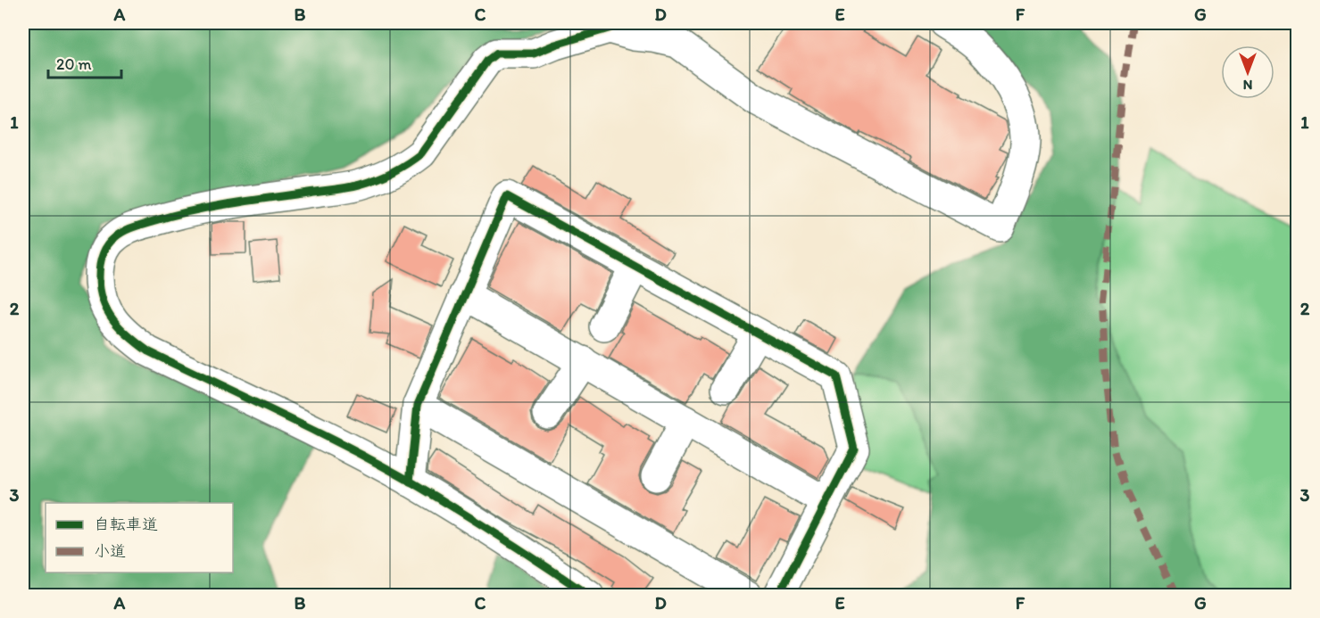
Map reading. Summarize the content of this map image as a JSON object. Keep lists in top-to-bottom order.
{
  "legend": ["自転車道", "小道"],
  "scale_bar": "20 m",
  "north": "bottom",
  "grid": {
    "columns": [
      "A",
      "B",
      "C",
      "D",
      "E",
      "F",
      "G"
    ],
    "rows": ["1", "2", "3"]
  }
}
